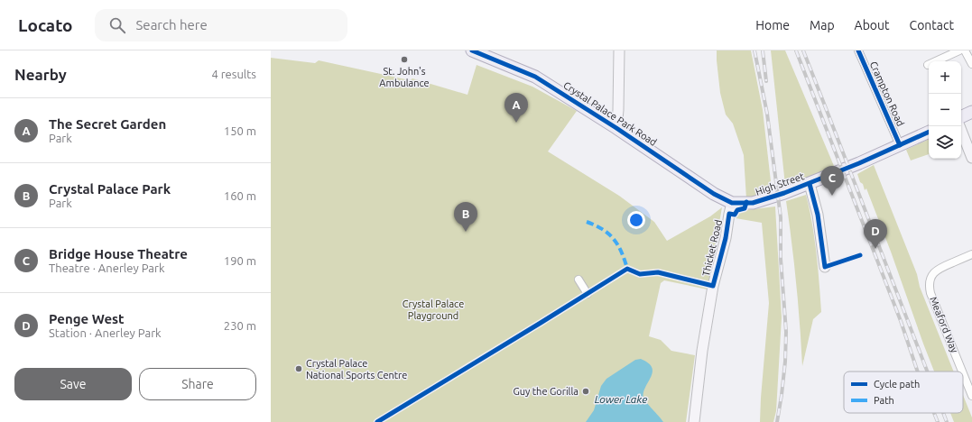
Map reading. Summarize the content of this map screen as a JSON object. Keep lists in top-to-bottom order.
{
  "streets": {
    "main road": ["Crystal Palace Park Road", "High Street"],
    "street": ["Crampton Road", "Thicket Road", "Meaford Way"]
  },
  "crossings": [
    ["Crampton Road", "High Street"],
    ["Crystal Palace Park Road", "High Street"],
    ["Crystal Palace Park Road", "Thicket Road"],
    ["High Street", "Thicket Road"]
  ],
  "water": ["Lower Lake"],
  "parks": ["Crystal Palace Playground"],
  "places": ["St. John's Ambulance", "Crystal Palace National Sports Centre", "Guy the Gorilla"],
  "legend": ["Cycle path", "Path"],
  "page": {
    "header": "Locato",
    "search": "Search here",
    "nav": [
      "Home",
      "Map",
      "About",
      "Contact"
    ],
    "heading": ["Nearby", "4 results"],
    "map_buttons": ["+", "−"],
    "pins": [
      "A",
      "C",
      "B",
      "D"
    ],
    "list": [
      {
        "mark": "A",
        "name": "The Secret Garden",
        "note": "Park",
        "value": "150 m"
      },
      {
        "mark": "B",
        "name": "Crystal Palace Park",
        "note": "Park",
        "value": "160 m"
      },
      {
        "mark": "C",
        "name": "Bridge House Theatre",
        "note": "Theatre · Anerley Park",
        "value": "190 m"
      },
      {
        "mark": "D",
        "name": "Penge West",
        "note": "Station · Anerley Park",
        "value": "230 m"
      }
    ],
    "buttons": ["Save", "Share"]
  }
}
